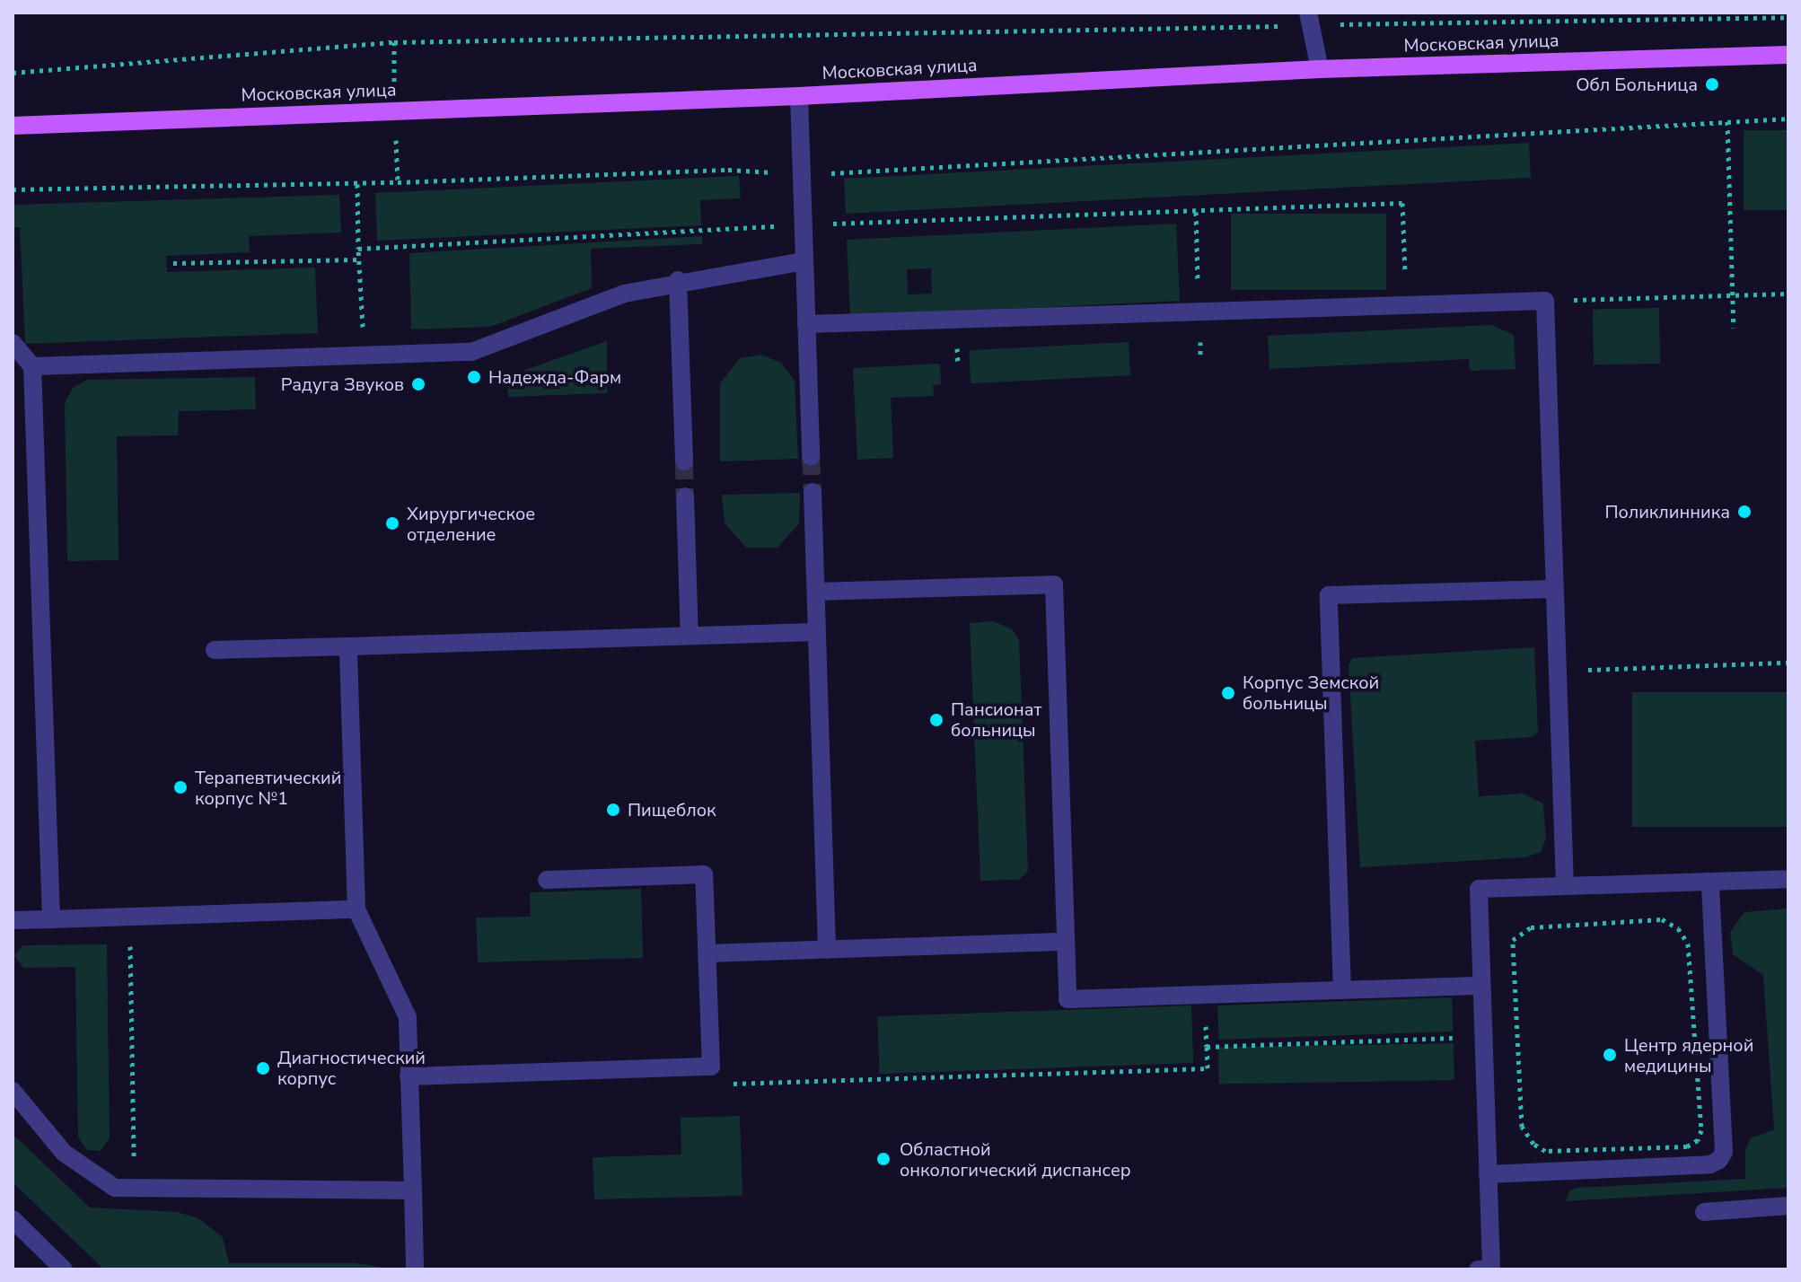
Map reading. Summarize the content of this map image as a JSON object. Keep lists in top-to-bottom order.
{
  "streets": {
    "main road": ["Московская улица"]
  },
  "places": [
    "Обл Больница",
    "Надежда-Фарм",
    "Радуга Звуков",
    "Поликлинника",
    "Хирургическое отделение",
    "Корпус Земской больницы",
    "Пансионат больницы",
    "Терапевтический корпус №1",
    "Пищеблок",
    "Центр ядерной медицины",
    "Диагностический корпус",
    "Областной онкологический диспансер"
  ]
}
